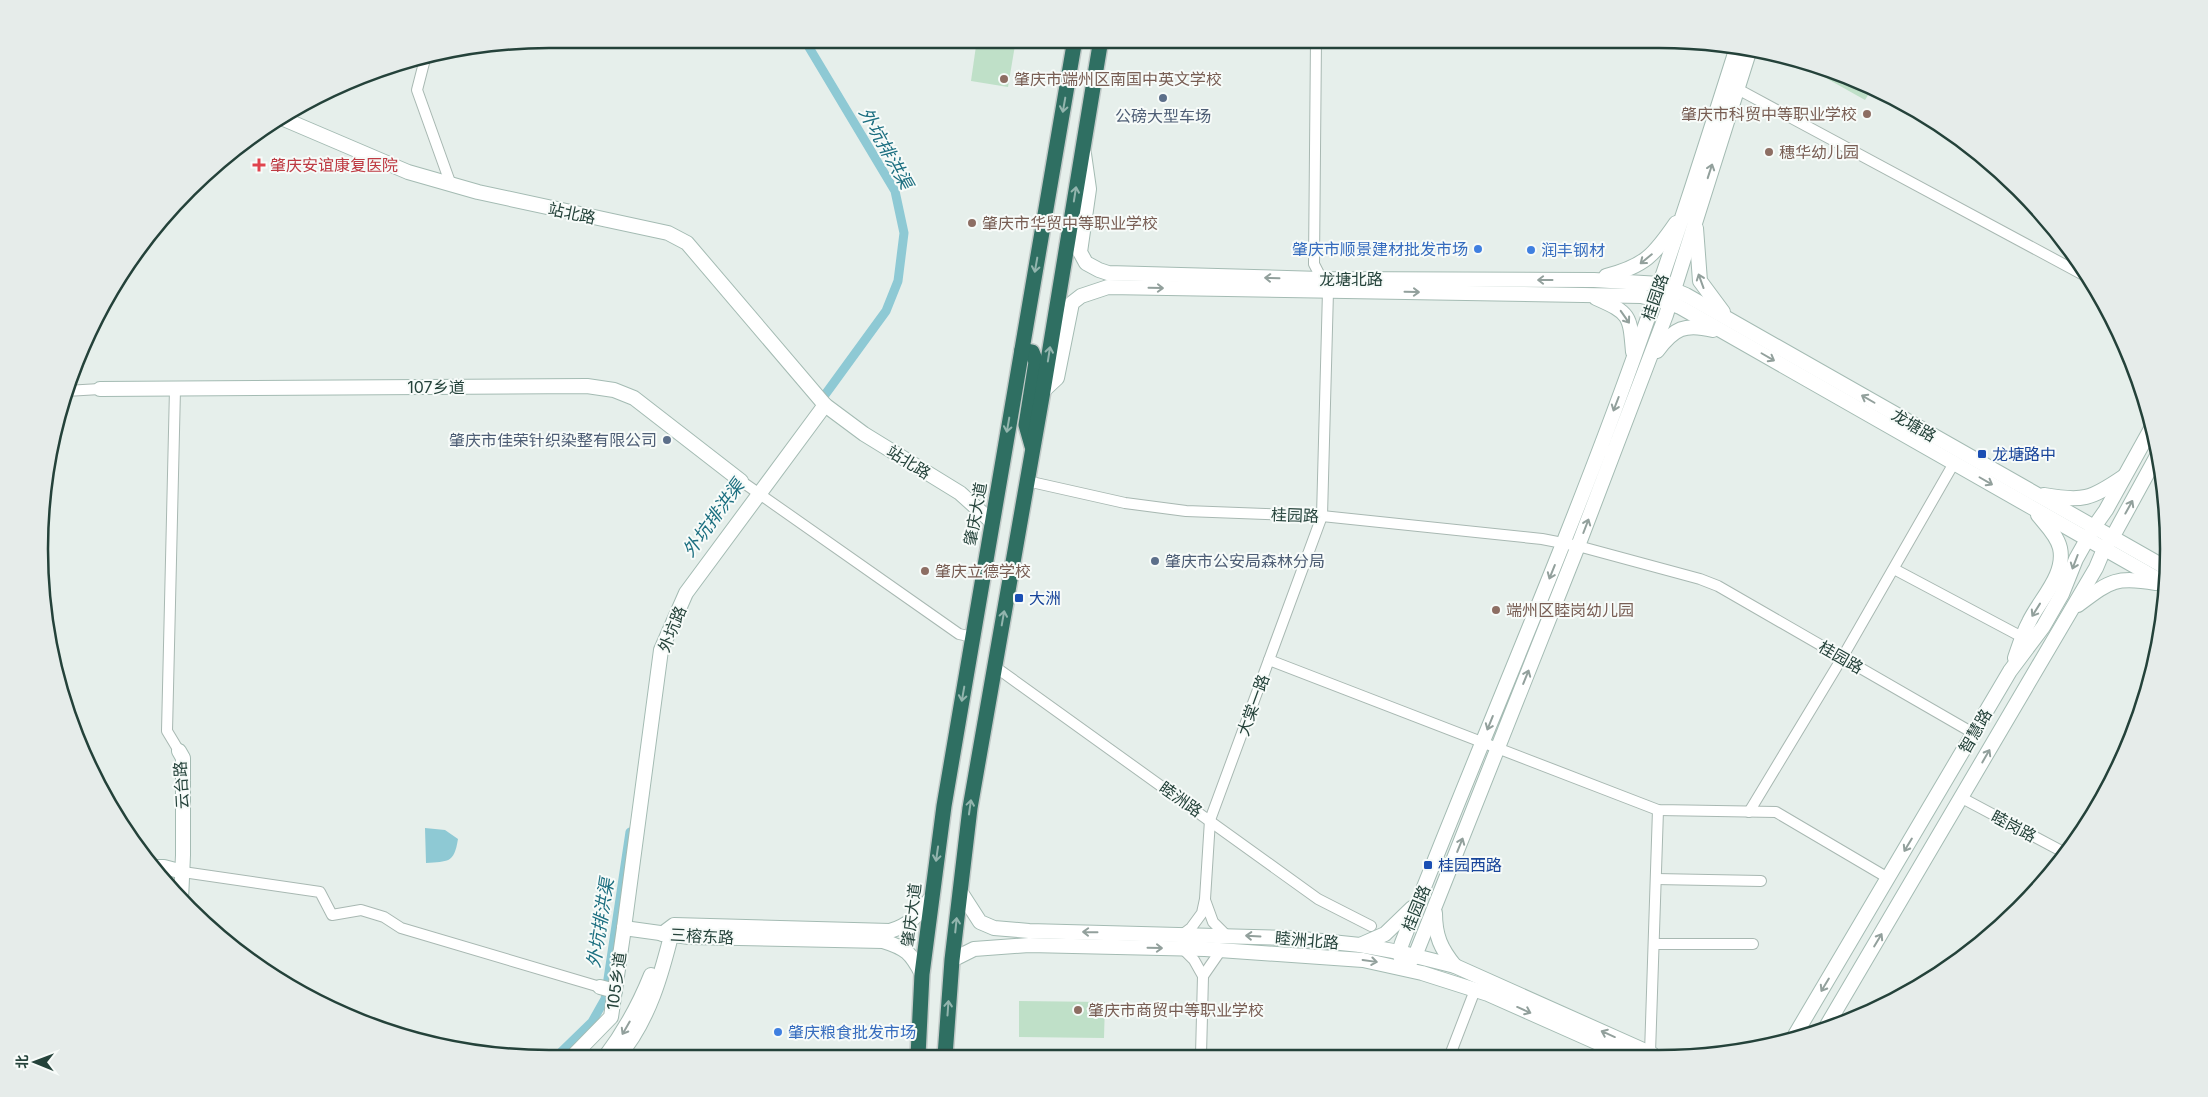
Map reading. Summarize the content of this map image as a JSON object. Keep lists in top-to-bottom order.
{
  "streets": {
    "highway": ["肇庆大道"],
    "street": [
      "站北路",
      "龙塘北路",
      "桂园路",
      "107乡道",
      "龙塘路",
      "外坑路",
      "大棠一路",
      "智慧路",
      "云台路",
      "睦洲路",
      "睦岗路",
      "三榕东路",
      "睦洲北路",
      "105乡道"
    ]
  },
  "crossings": [
    ["站北路", "肇庆大道"],
    ["站北路", "外坑路"],
    ["龙塘北路", "桂园路"],
    ["龙塘北路", "龙塘路"],
    ["龙塘北路", "大棠一路"],
    ["桂园路", "龙塘路"],
    ["桂园路", "大棠一路"],
    ["桂园路", "智慧路"],
    ["桂园路", "睦洲北路"],
    ["龙塘路", "智慧路"],
    ["外坑路", "105乡道"],
    ["大棠一路", "睦洲路"],
    ["智慧路", "睦岗路"]
  ],
  "water": ["外坑排洪渠"],
  "places": {
    "other": [
      "肇庆市端州区南国中英文学校",
      "公磅大型车场",
      "肇庆市科贸中等职业学校",
      "穗华幼儿园",
      "肇庆市华贸中等职业学校",
      "肇庆市顺景建材批发市场",
      "润丰钢材",
      "肇庆市佳荣针织染整有限公司",
      "肇庆市公安局森林分局",
      "肇庆立德学校",
      "端州区睦岗幼儿园",
      "肇庆市商贸中等职业学校",
      "肇庆粮食批发市场"
    ],
    "health": ["肇庆安谊康复医院"],
    "transit": ["龙塘路中", "大洲", "桂园西路"]
  },
  "north": "left"
}
